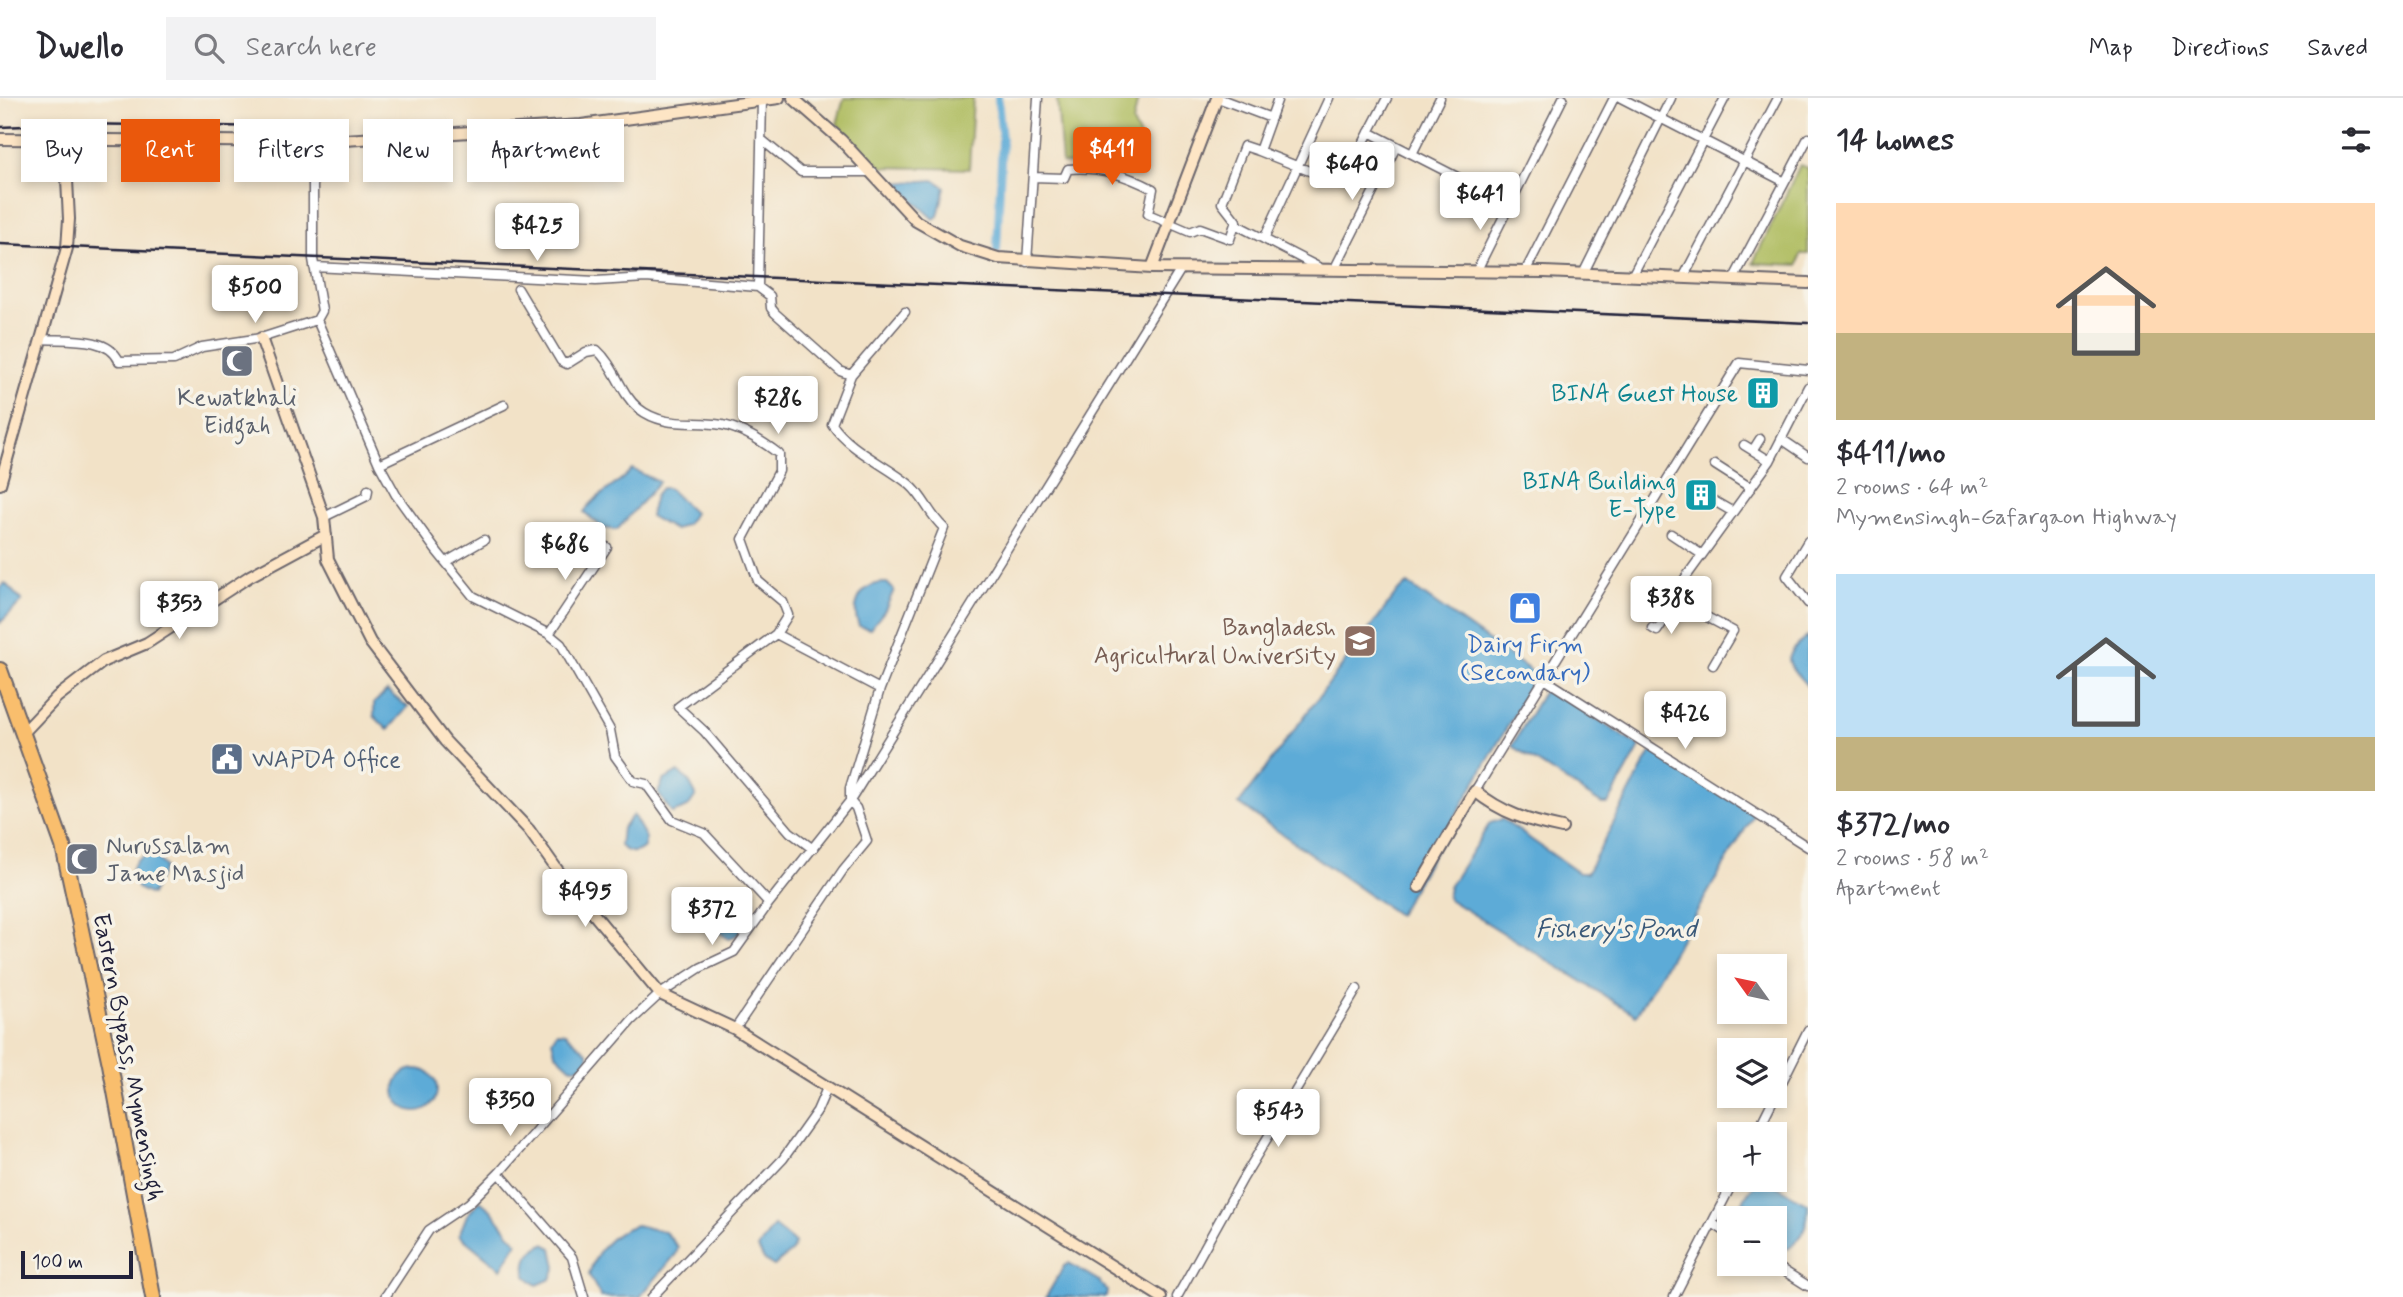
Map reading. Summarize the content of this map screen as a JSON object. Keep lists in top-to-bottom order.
{
  "streets": {
    "highway": ["Eastern Bypass, Mymensingh"]
  },
  "water": ["Fishery's Pond"],
  "places": {
    "mosque": ["Kewatkhali Eidgah", "Nurussalam Jame Masjid"],
    "building": ["BINA Guest House", "BINA Building E-Type"],
    "shop": ["Dairy Firm (Secondary)"],
    "school or university": ["Bangladesh Agricultural University"],
    "public building": ["WAPDA Office"]
  },
  "scale_bar": "100 m",
  "north": "top left",
  "page": {
    "header": "Dwello",
    "search": "Search here",
    "nav": ["Map", "Directions", "Saved"],
    "heading": "14 homes",
    "chip": [
      "Buy",
      "Rent",
      "Filters",
      "New",
      "Apartment"
    ],
    "price": [
      "$411",
      "$640",
      "$641",
      "$425",
      "$500",
      "$286",
      "$686",
      "$388",
      "$353",
      "$426",
      "$495",
      "$372",
      "$350",
      "$543"
    ],
    "list": [
      {
        "name": "$411/mo",
        "note": "2 rooms · 64 m² · Mymensingh-Gafargaon Highway"
      },
      {
        "name": "$372/mo",
        "note": "2 rooms · 58 m² · Apartment"
      }
    ],
    "map_buttons": ["+", "−"],
    "scale": "100 m"
  }
}
